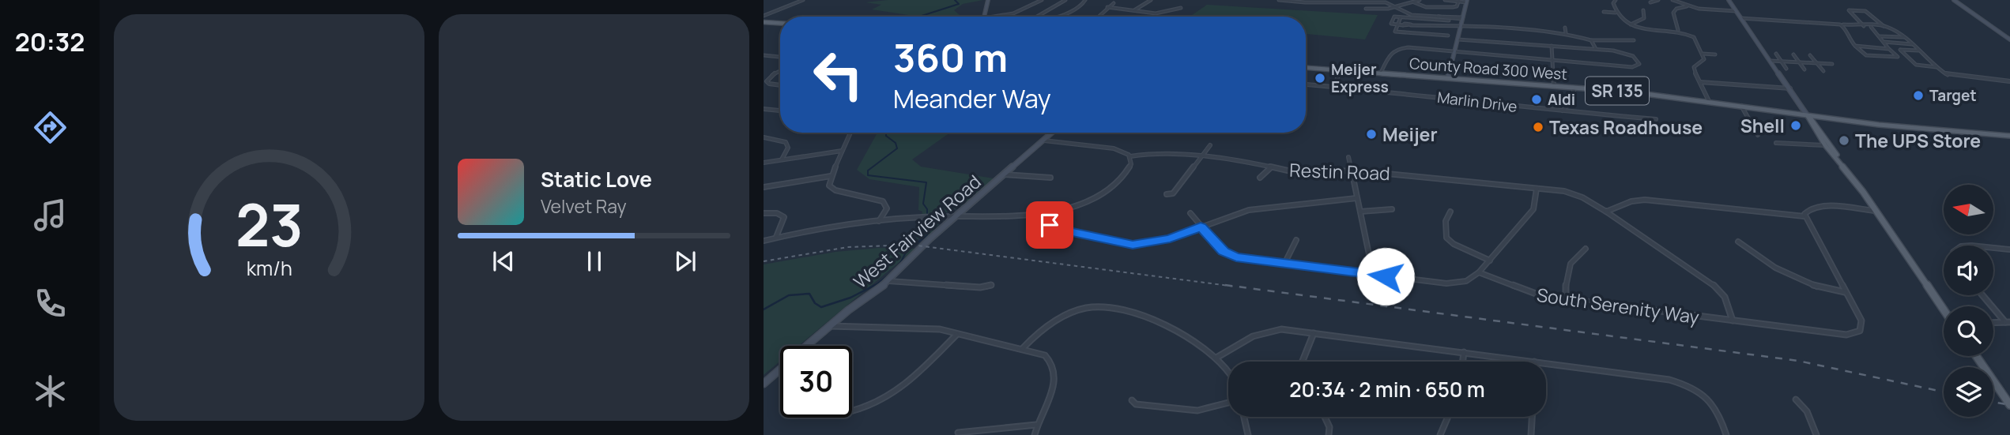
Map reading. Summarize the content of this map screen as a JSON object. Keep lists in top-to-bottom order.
{
  "streets": {
    "main road": ["County Road 300 West", "SR 135", "West Fairview Road"],
    "street": ["Marlin Drive", "Restin Road", "South Serenity Way"]
  },
  "crossings": [
    ["County Road 300 West", "SR 135"]
  ],
  "places": [
    "Meijer Express",
    "Target",
    "Aldi",
    "Shell",
    "Texas Roadhouse",
    "Meijer",
    "The UPS Store"
  ],
  "north": "left",
  "page": {
    "tabs": "20:32",
    "turn": ["360 m", "Meander Way"],
    "song": ["Static Love", "Velvet Ray"],
    "limit": "30",
    "trip": "20:34 · 2 min · 650 m",
    "gauge": ["23", "km/h"]
  }
}
